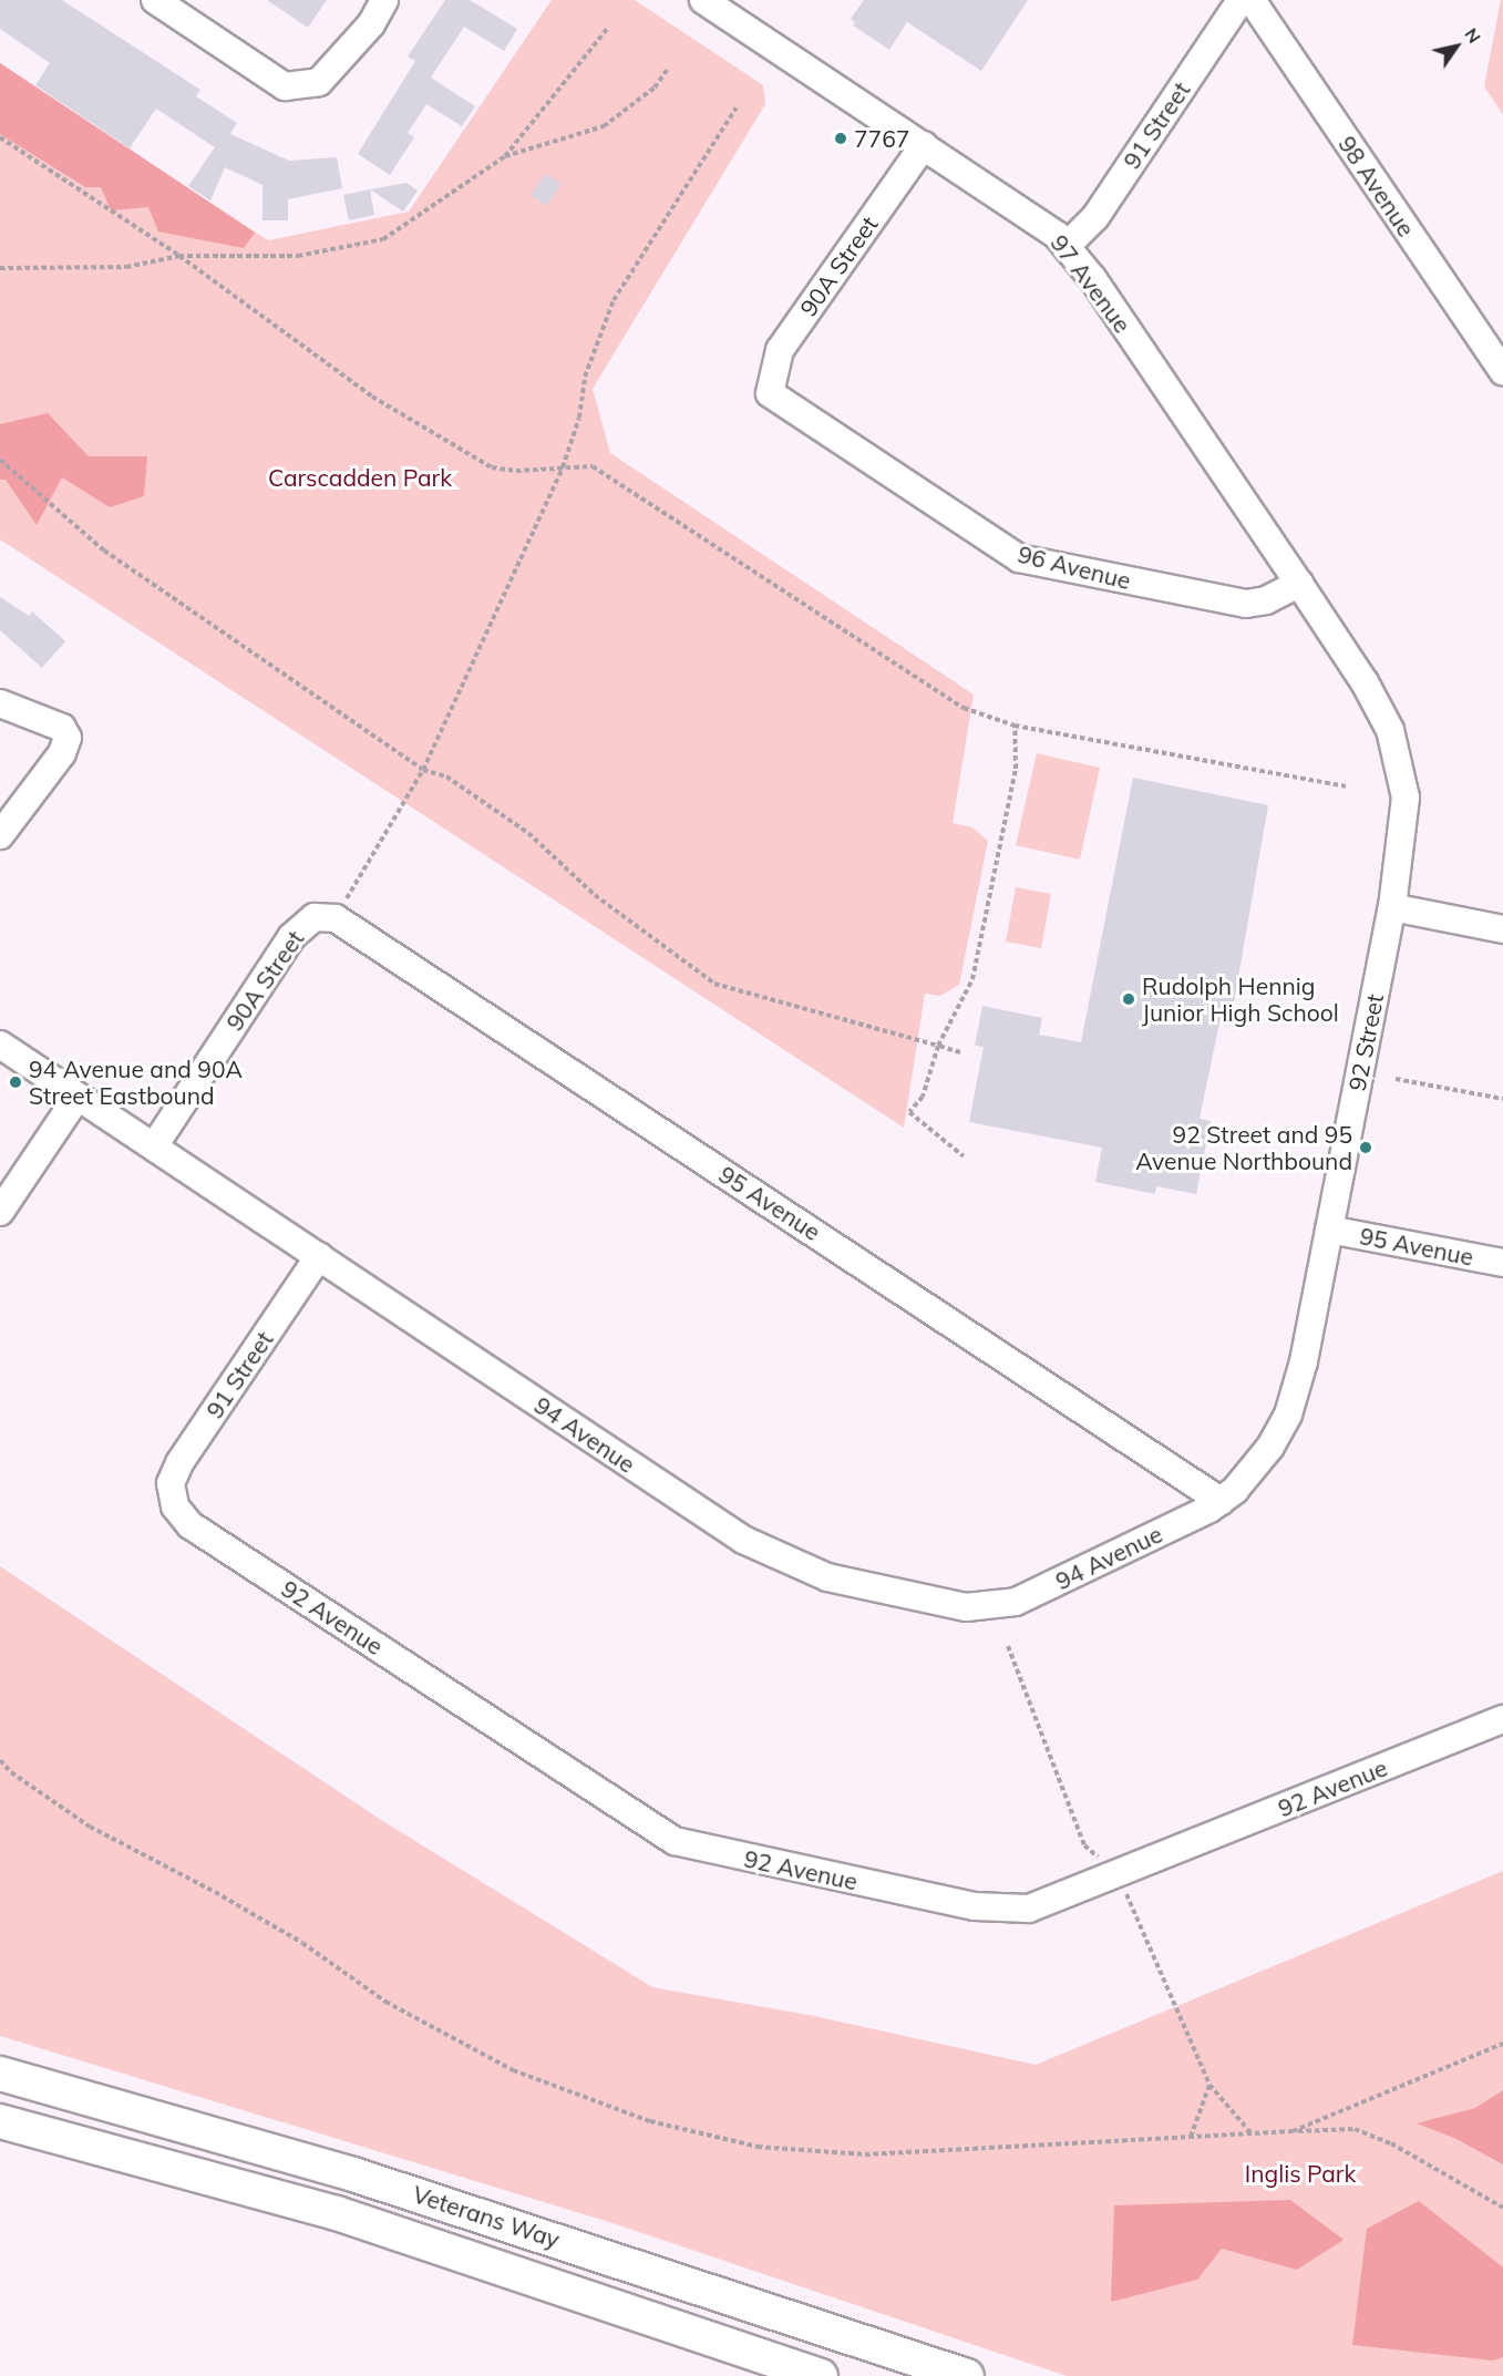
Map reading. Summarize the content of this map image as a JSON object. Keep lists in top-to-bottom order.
{
  "streets": {
    "main road": ["Veterans Way"],
    "street": [
      "91 Street",
      "98 Avenue",
      "90A Street",
      "97 Avenue",
      "96 Avenue",
      "92 Street",
      "95 Avenue",
      "94 Avenue",
      "92 Avenue"
    ]
  },
  "crossings": [
    ["91 Street", "97 Avenue"],
    ["91 Street", "94 Avenue"],
    ["91 Street", "92 Avenue"],
    ["90A Street", "97 Avenue"],
    ["90A Street", "96 Avenue"],
    ["90A Street", "95 Avenue"],
    ["90A Street", "94 Avenue"],
    ["97 Avenue", "96 Avenue"],
    ["97 Avenue", "92 Street"],
    ["96 Avenue", "92 Street"],
    ["92 Street", "95 Avenue"],
    ["92 Street", "94 Avenue"],
    ["95 Avenue", "94 Avenue"]
  ],
  "parks": ["Carscadden Park", "Inglis Park"],
  "places": [
    "7767",
    "Rudolph Hennig Junior High School",
    "94 Avenue and 90A Street Eastbound",
    "92 Street and 95 Avenue Northbound"
  ],
  "north": "top right"
}
